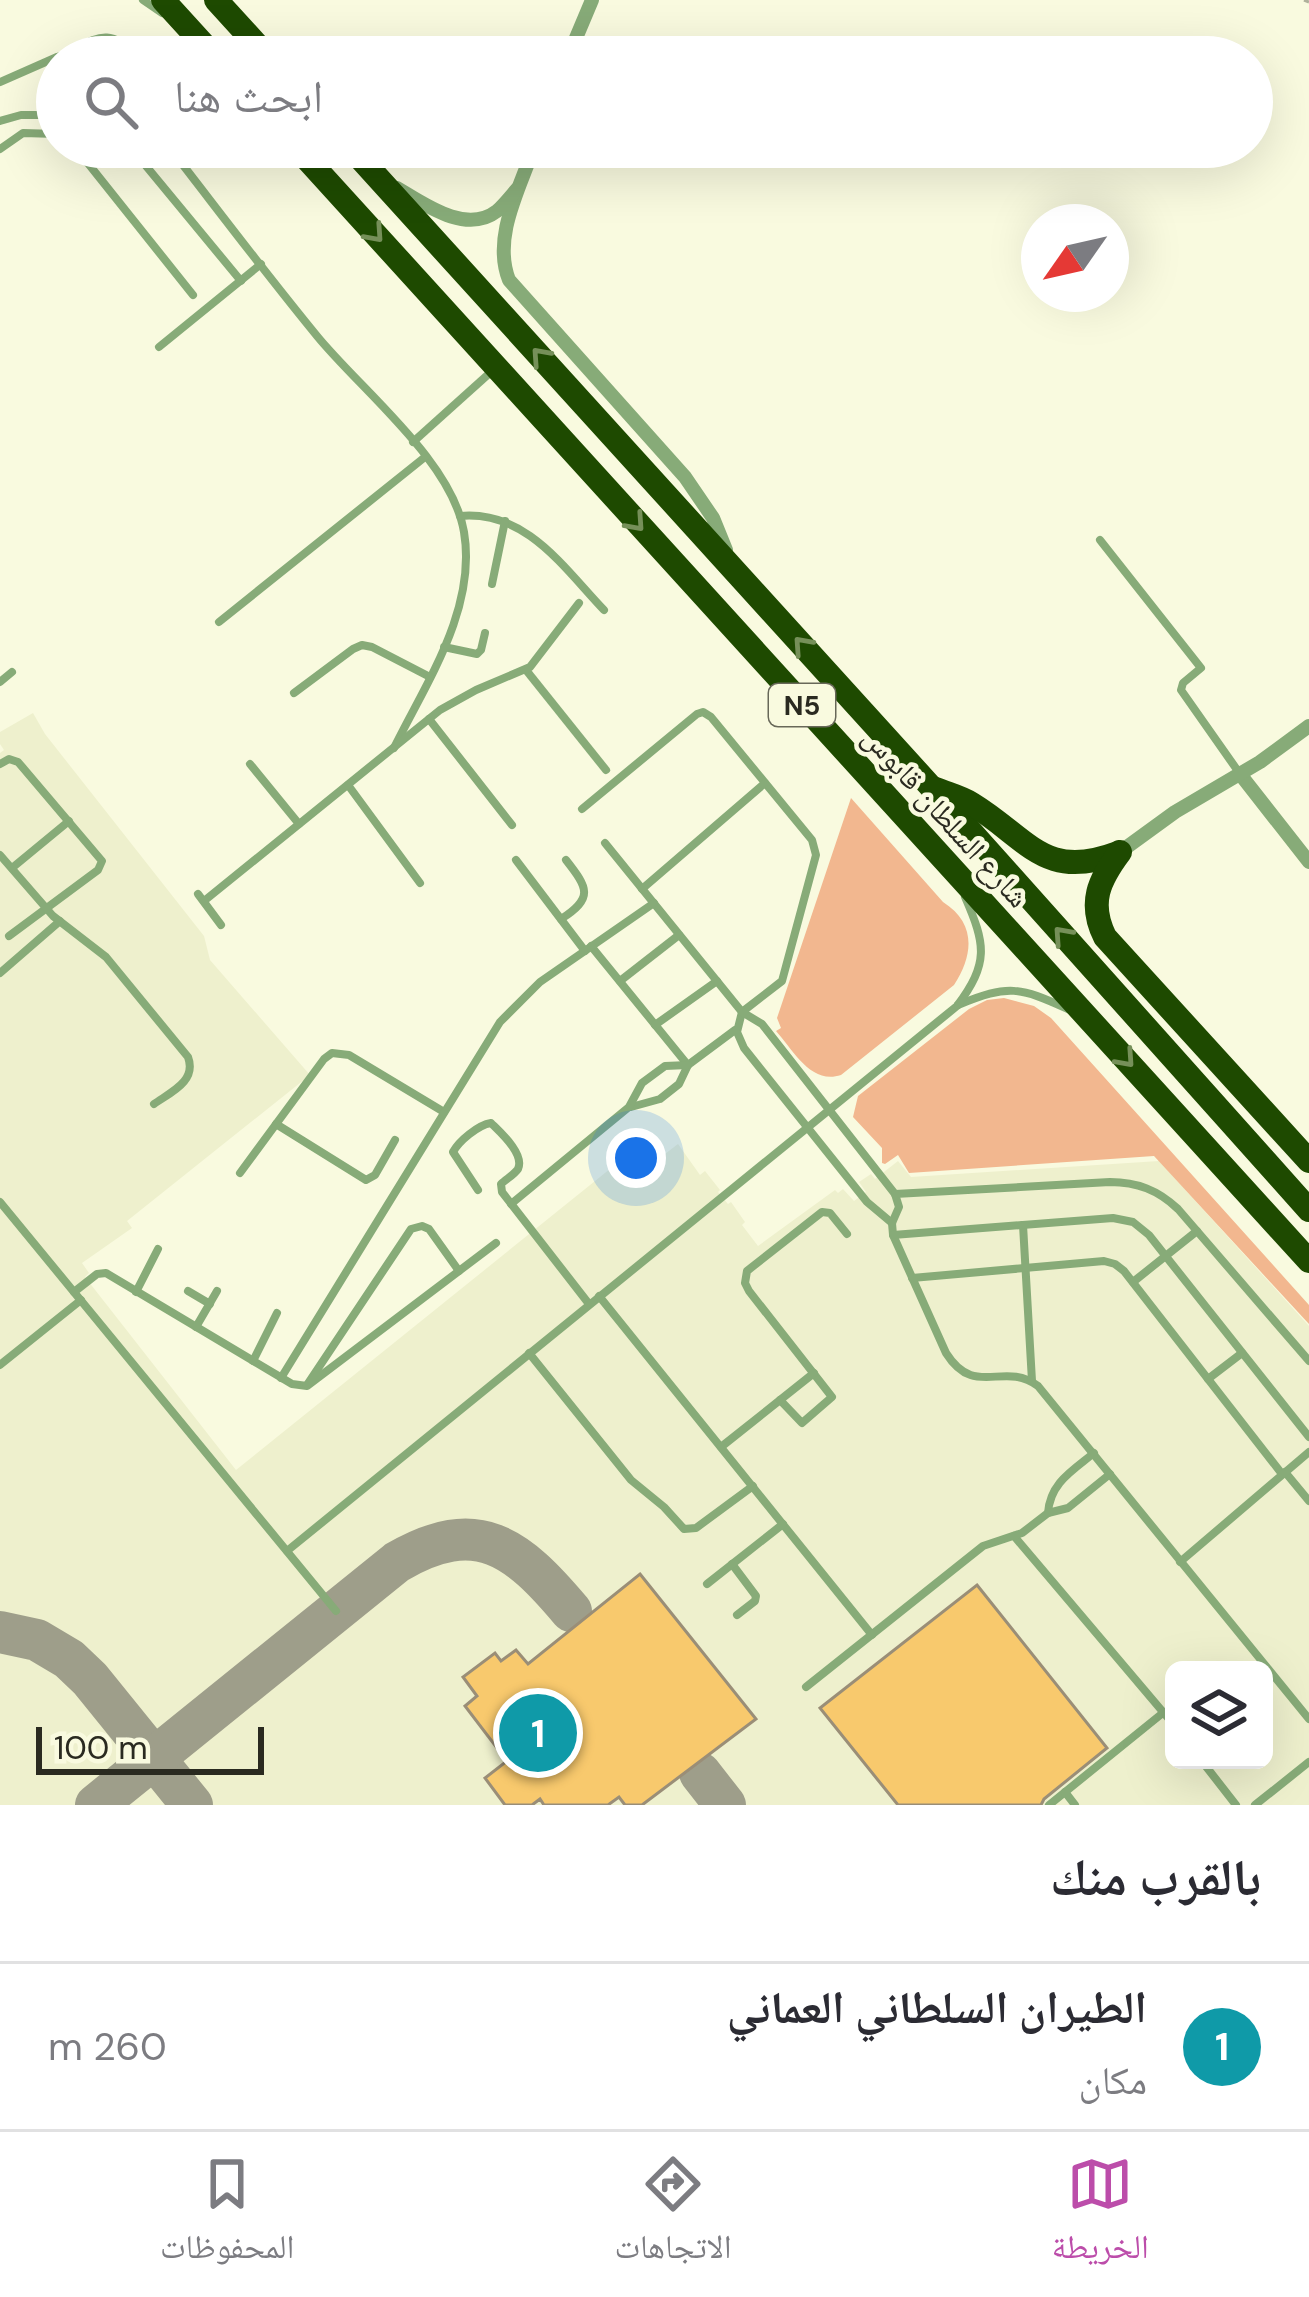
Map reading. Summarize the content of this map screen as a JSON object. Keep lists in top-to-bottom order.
{
  "streets": {
    "highway": ["N5", "شارع السلطان قابوس"]
  },
  "scale_bar": "100 m",
  "north": "bottom left",
  "page": {
    "search": "ابحث هنا",
    "pins": "1",
    "scale": "100 m",
    "heading": "بالقرب منك",
    "list": [
      {
        "mark": "1",
        "name": "الطيران السلطاني العماني",
        "note": "مكان",
        "value": "260 m"
      }
    ],
    "nav": ["الخريطة", "الاتجاهات", "المحفوظات"]
  }
}
